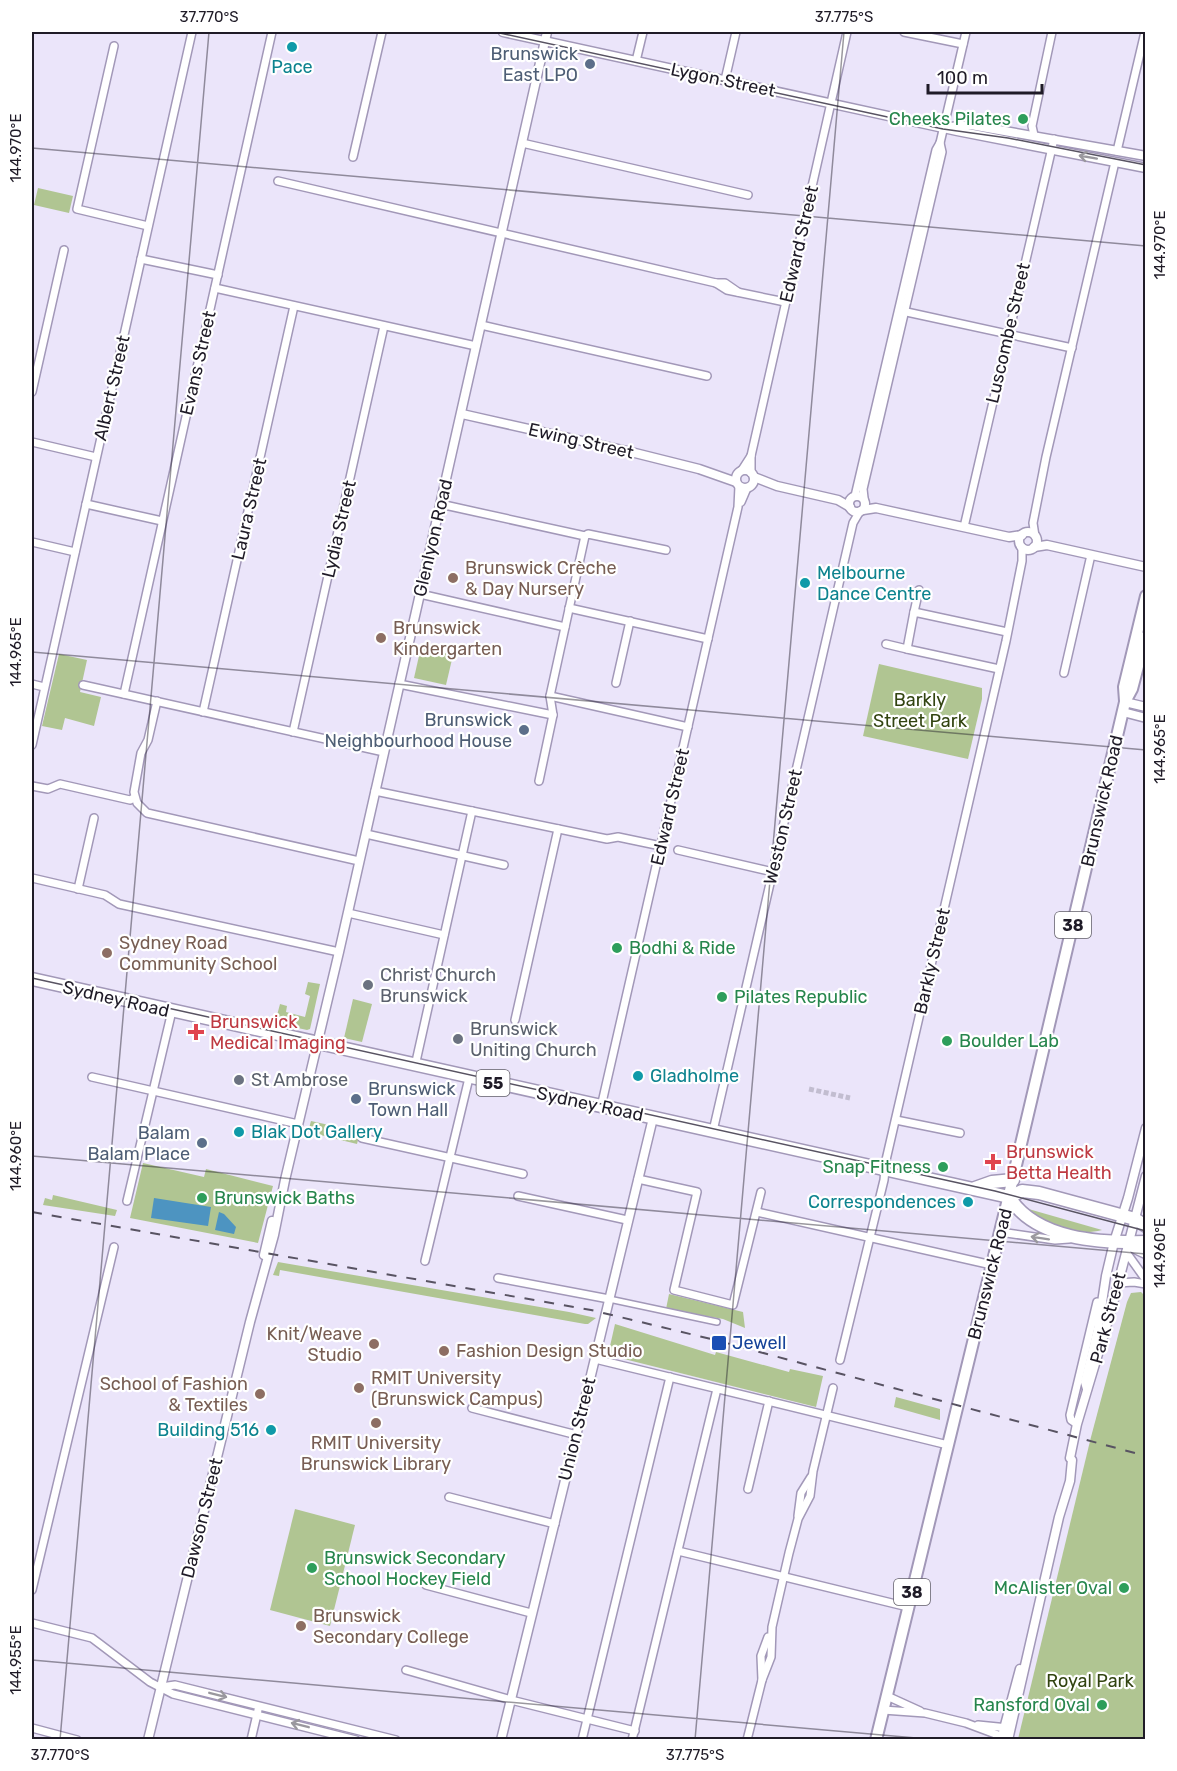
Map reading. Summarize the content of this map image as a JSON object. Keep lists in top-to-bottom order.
{
  "streets": {
    "highway": ["Sydney Road", "55"],
    "main road": ["Brunswick Road", "38"],
    "street": [
      "Lygon Street",
      "Edward Street",
      "Luscombe Street",
      "Evans Street",
      "Albert Street",
      "Ewing Street",
      "Laura Street",
      "Lydia Street",
      "Glenlyon Road",
      "Weston Street",
      "Barkly Street",
      "Park Street",
      "Union Street",
      "Dawson Street"
    ]
  },
  "crossings": [
    ["Lygon Street", "Edward Street"],
    ["Lygon Street", "Luscombe Street"],
    ["Lygon Street", "Glenlyon Road"],
    ["Lygon Street", "Weston Street"],
    ["Edward Street", "Ewing Street"],
    ["Edward Street", "Sydney Road"],
    ["Luscombe Street", "Ewing Street"],
    ["Ewing Street", "Glenlyon Road"],
    ["Ewing Street", "Weston Street"],
    ["Ewing Street", "Barkly Street"],
    ["Glenlyon Road", "Sydney Road"],
    ["Glenlyon Road", "Dawson Street"],
    ["Brunswick Road", "Sydney Road"],
    ["Brunswick Road", "55"],
    ["Weston Street", "Sydney Road"],
    ["Barkly Street", "Sydney Road"],
    ["Sydney Road", "55"],
    ["Sydney Road", "Union Street"],
    ["Sydney Road", "Dawson Street"],
    ["55", "Park Street"]
  ],
  "parks": ["Barkly Street Park", "Royal Park"],
  "places": {
    "other": [
      "Pace",
      "Brunswick East LPO",
      "Cheeks Pilates",
      "Brunswick Crèche & Day Nursery",
      "Melbourne Dance Centre",
      "Brunswick Kindergarten",
      "Brunswick Neighbourhood House",
      "Bodhi & Ride",
      "Sydney Road Community School",
      "Christ Church Brunswick",
      "Pilates Republic",
      "Brunswick Uniting Church",
      "Boulder Lab",
      "Gladholme",
      "St Ambrose",
      "Brunswick Town Hall",
      "Blak Dot Gallery",
      "Balam Balam Place",
      "Snap Fitness",
      "Brunswick Baths",
      "Correspondences",
      "Knit/Weave Studio",
      "Fashion Design Studio",
      "RMIT University (Brunswick Campus)",
      "School of Fashion & Textiles",
      "RMIT University Brunswick Library",
      "Building 516",
      "Brunswick Secondary School Hockey Field",
      "McAlister Oval",
      "Brunswick Secondary College",
      "Ransford Oval"
    ],
    "health": ["Brunswick Medical Imaging", "Brunswick Betta Health"],
    "transit": ["Jewell"]
  },
  "scale_bar": "100 m",
  "coordinates": [
    "37.770°S",
    "37.775°S",
    "144.970°E",
    "144.965°E",
    "144.960°E",
    "144.955°E"
  ]
}
